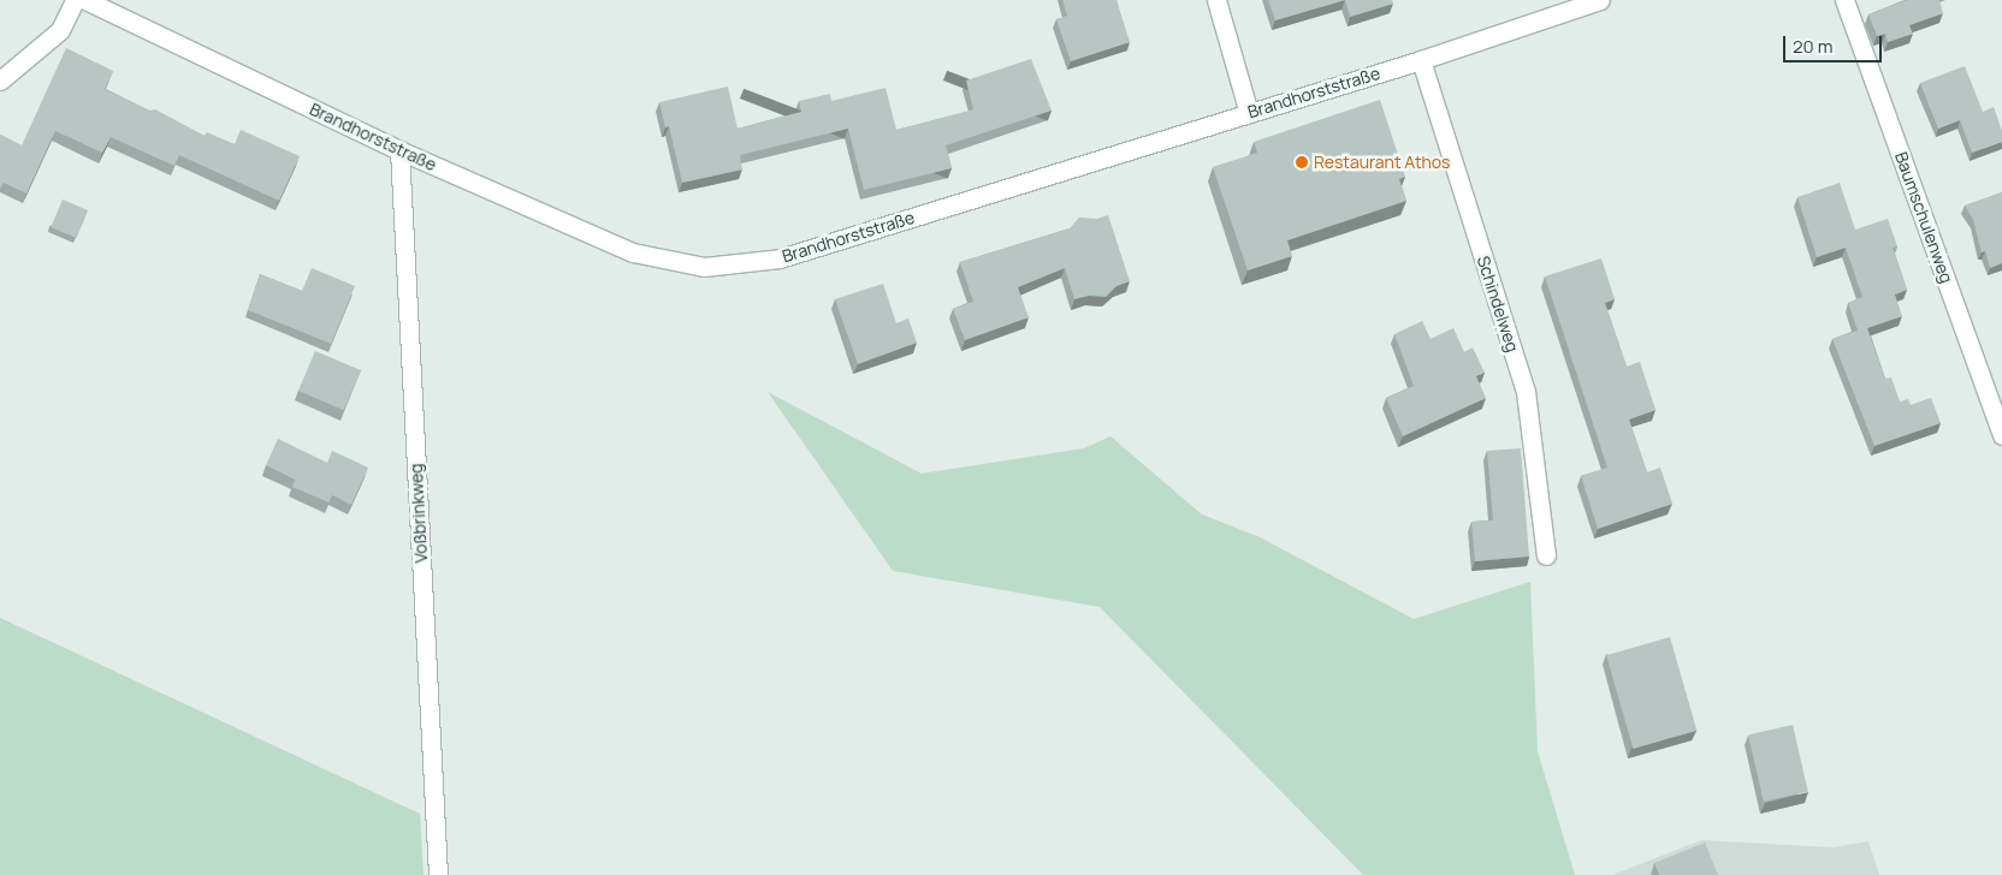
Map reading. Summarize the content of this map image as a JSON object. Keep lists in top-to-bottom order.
{
  "streets": {
    "street": [
      "Brandhorststraße",
      "Baumschulenweg",
      "Schindelweg",
      "Voßbrinkweg"
    ]
  },
  "crossings": [
    ["Brandhorststraße", "Schindelweg"],
    ["Brandhorststraße", "Voßbrinkweg"]
  ],
  "places": ["Restaurant Athos"],
  "scale_bar": "20 m"
}
